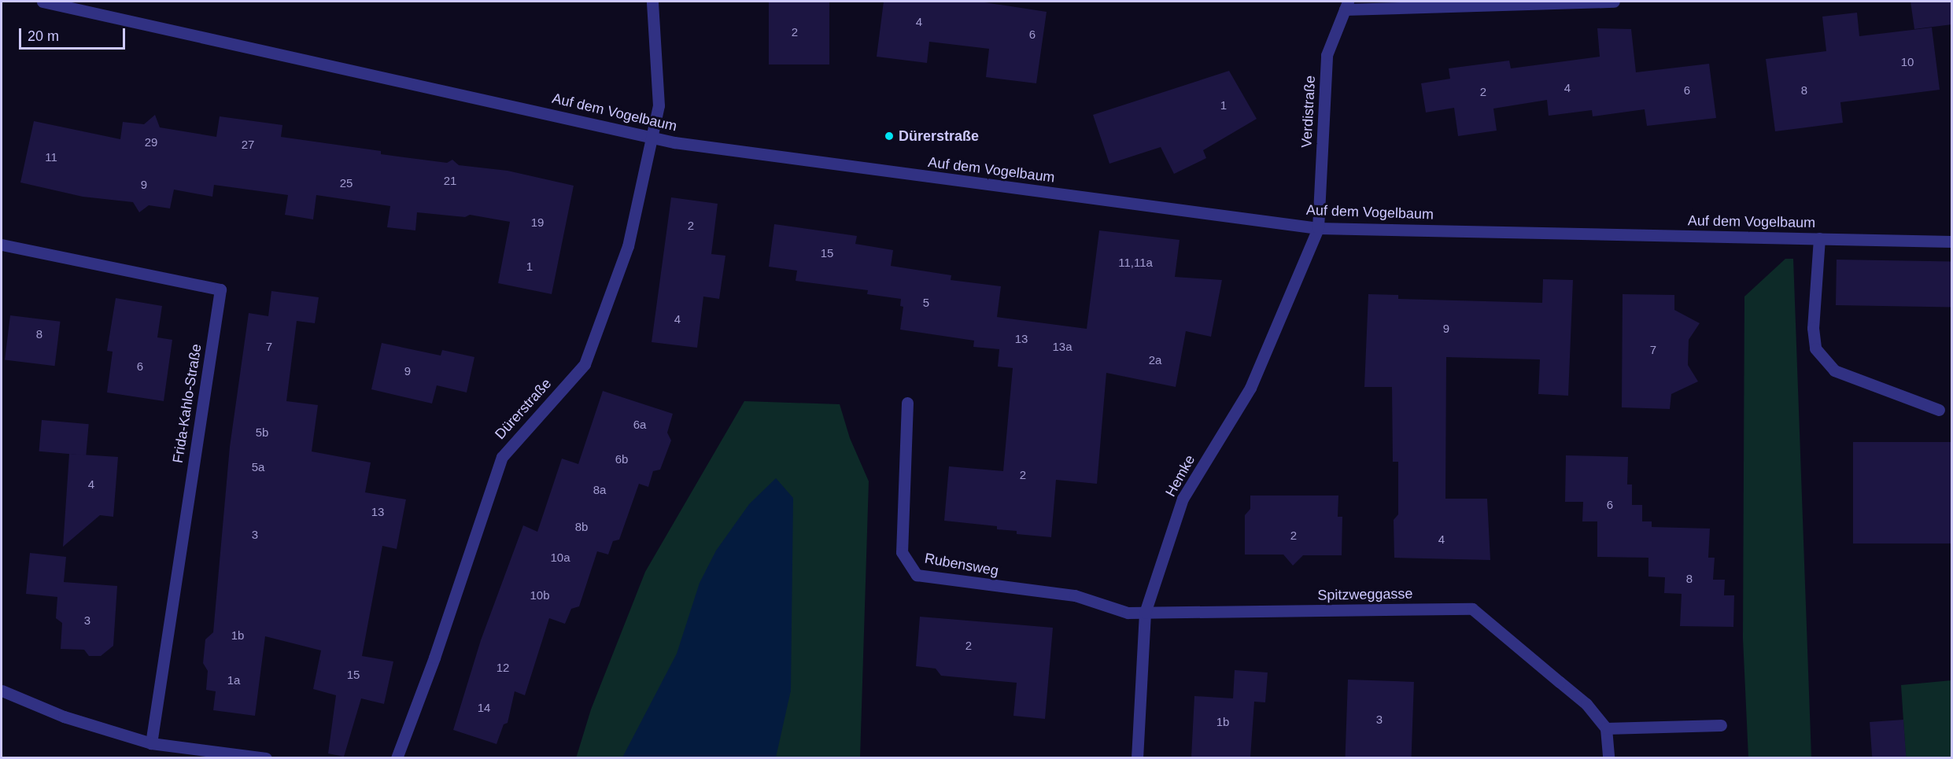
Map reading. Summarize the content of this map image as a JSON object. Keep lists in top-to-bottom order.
{
  "streets": {
    "street": [
      "Verdistraße",
      "Auf dem Vogelbaum",
      "Frida-Kahlo-Straße",
      "Dürerstraße",
      "Hemke",
      "Rubensweg",
      "Spitzweggasse"
    ]
  },
  "crossings": [
    ["Verdistraße", "Auf dem Vogelbaum"],
    ["Verdistraße", "Hemke"],
    ["Auf dem Vogelbaum", "Dürerstraße"],
    ["Auf dem Vogelbaum", "Hemke"],
    ["Hemke", "Rubensweg"],
    ["Hemke", "Spitzweggasse"],
    ["Rubensweg", "Spitzweggasse"]
  ],
  "places": ["Dürerstraße"],
  "house_numbers": [
    "4",
    "2",
    "6",
    "10",
    "4",
    "6",
    "8",
    "2",
    "1",
    "29",
    "27",
    "11",
    "21",
    "25",
    "9",
    "19",
    "2",
    "15",
    "11,11a",
    "1",
    "5",
    "4",
    "9",
    "8",
    "13",
    "7",
    "13a",
    "7",
    "2a",
    "6",
    "9",
    "6a",
    "5b",
    "6b",
    "5a",
    "2",
    "4",
    "8a",
    "6",
    "13",
    "8b",
    "3",
    "2",
    "4",
    "10a",
    "8",
    "10b",
    "3",
    "1b",
    "2",
    "12",
    "15",
    "1a",
    "14",
    "3",
    "1b"
  ],
  "scale_bar": "20 m"
}
